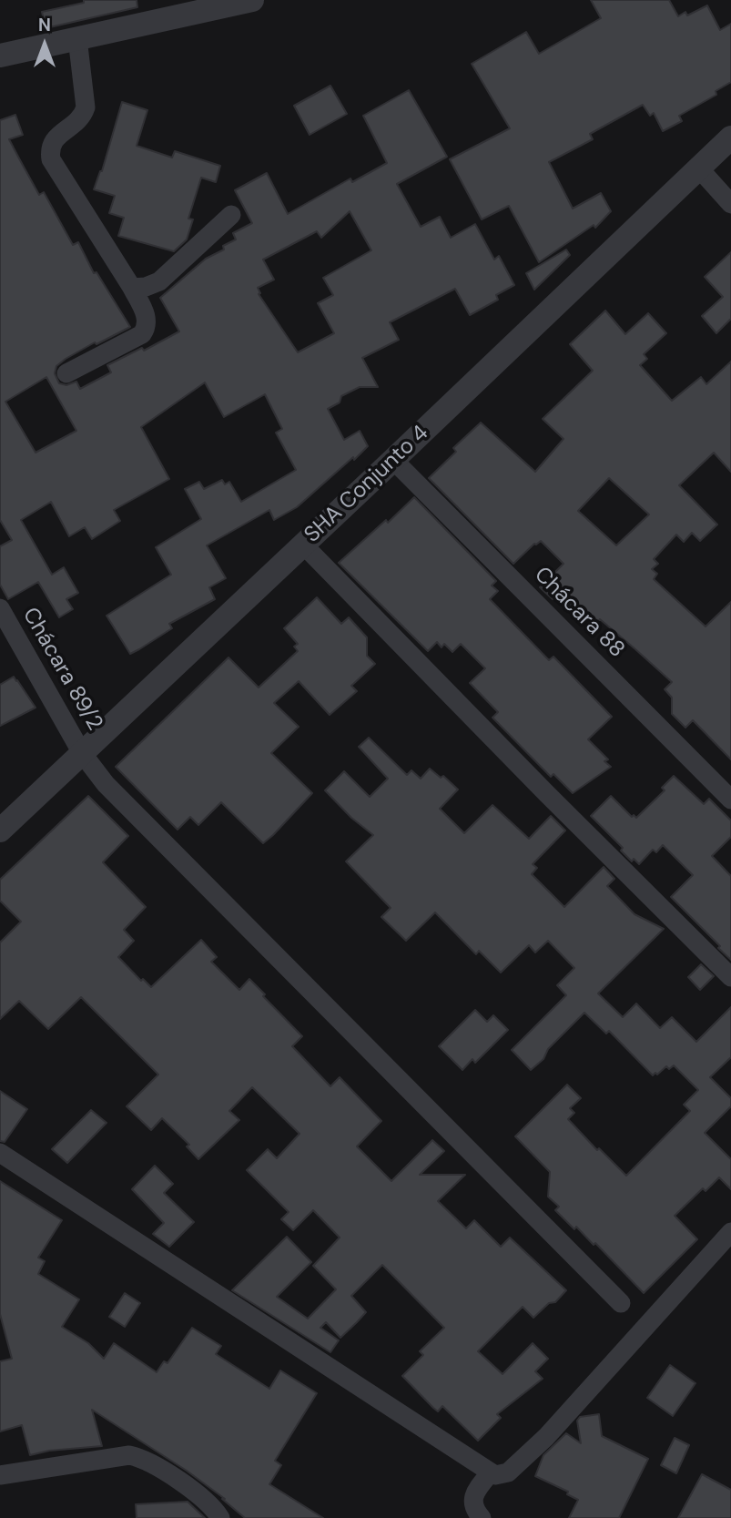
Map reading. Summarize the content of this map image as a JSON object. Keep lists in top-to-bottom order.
{
  "streets": {
    "street": ["SHA Conjunto 4", "Chácara 88", "Chácara 89/2"]
  },
  "crossings": [
    ["SHA Conjunto 4", "Chácara 88"],
    ["SHA Conjunto 4", "Chácara 89/2"]
  ],
  "north": "top"
}
